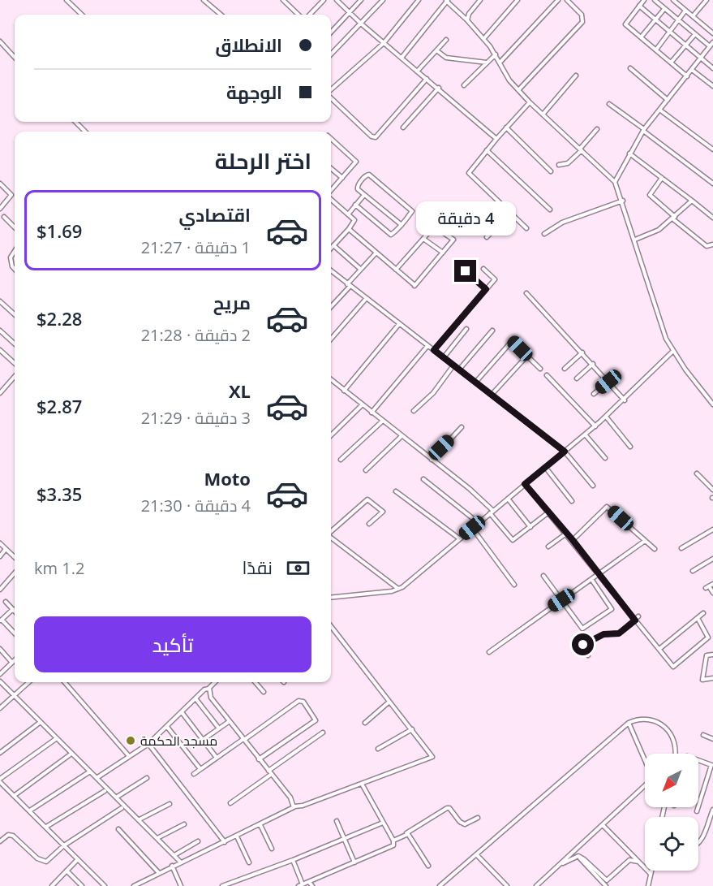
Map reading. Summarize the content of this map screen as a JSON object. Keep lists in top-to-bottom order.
{
  "places": ["مسجد الحكمة"],
  "north": "bottom left",
  "page": {
    "banner": ["الانطلاق", "الوجهة"],
    "heading": "اختر الرحلة",
    "list": [
      {
        "name": "اقتصادي",
        "note": "1 دقيقة · 21:27",
        "value": "$1.69"
      },
      {
        "name": "مريح",
        "note": "2 دقيقة · 21:28",
        "value": "$2.28"
      },
      {
        "name": "XL",
        "note": "3 دقيقة · 21:29",
        "value": "$2.87"
      },
      {
        "name": "Moto",
        "note": "4 دقيقة · 21:30",
        "value": "$3.35"
      }
    ],
    "bubble": "4 دقيقة",
    "pay": ["نقدًا", "1.2 km"],
    "buttons": "تأكيد"
  }
}
